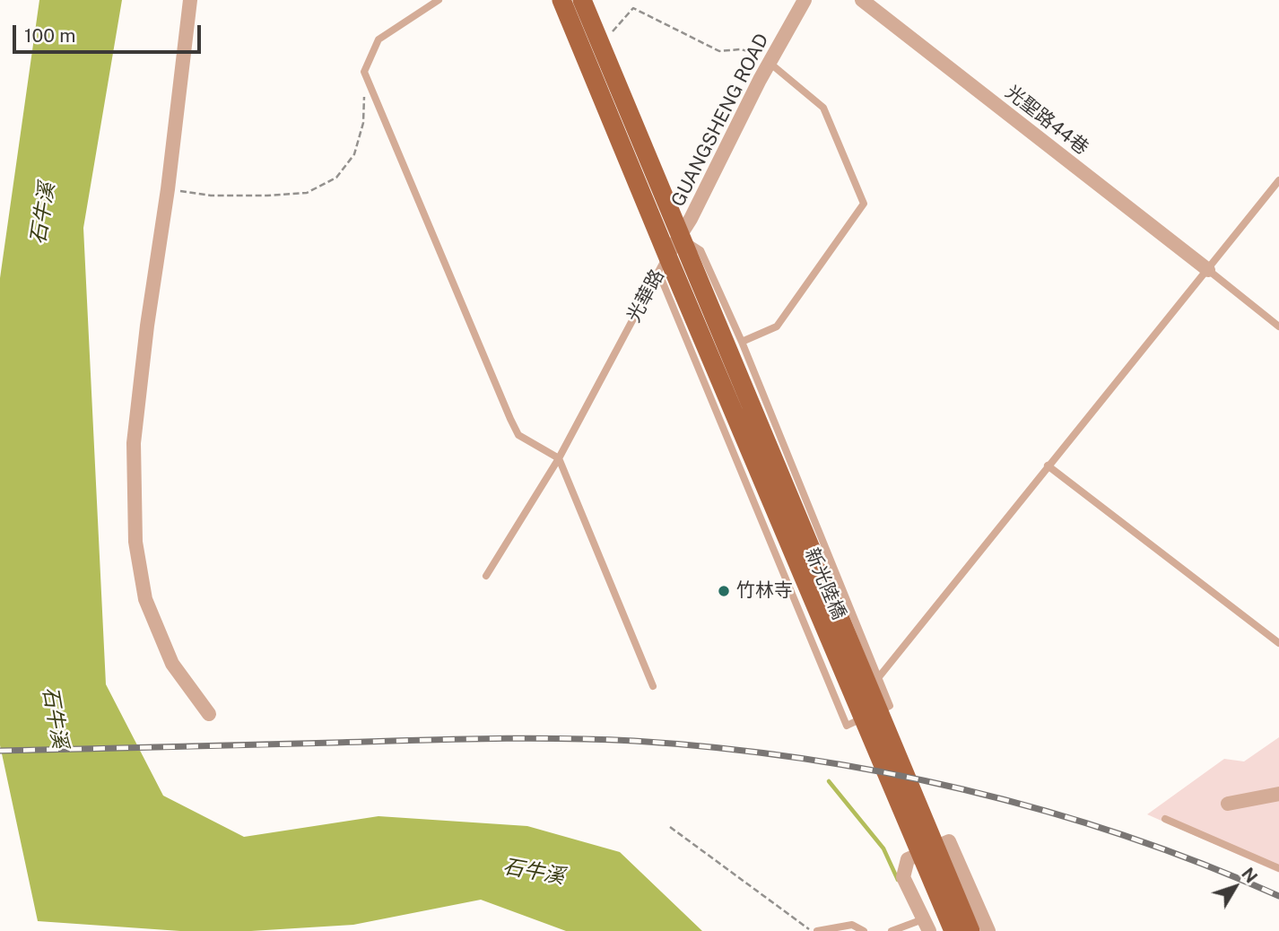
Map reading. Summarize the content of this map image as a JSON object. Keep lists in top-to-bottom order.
{
  "streets": {
    "main road": ["光華路", "新光陸橋"],
    "street": ["GUANGSHENG ROAD", "光聖路44巷"]
  },
  "crossings": [
    ["GUANGSHENG ROAD", "光華路"],
    ["GUANGSHENG ROAD", "新光陸橋"],
    ["光華路", "新光陸橋"]
  ],
  "water": ["石牛溪"],
  "places": ["竹林寺"],
  "scale_bar": "100 m",
  "north": "top right"
}
